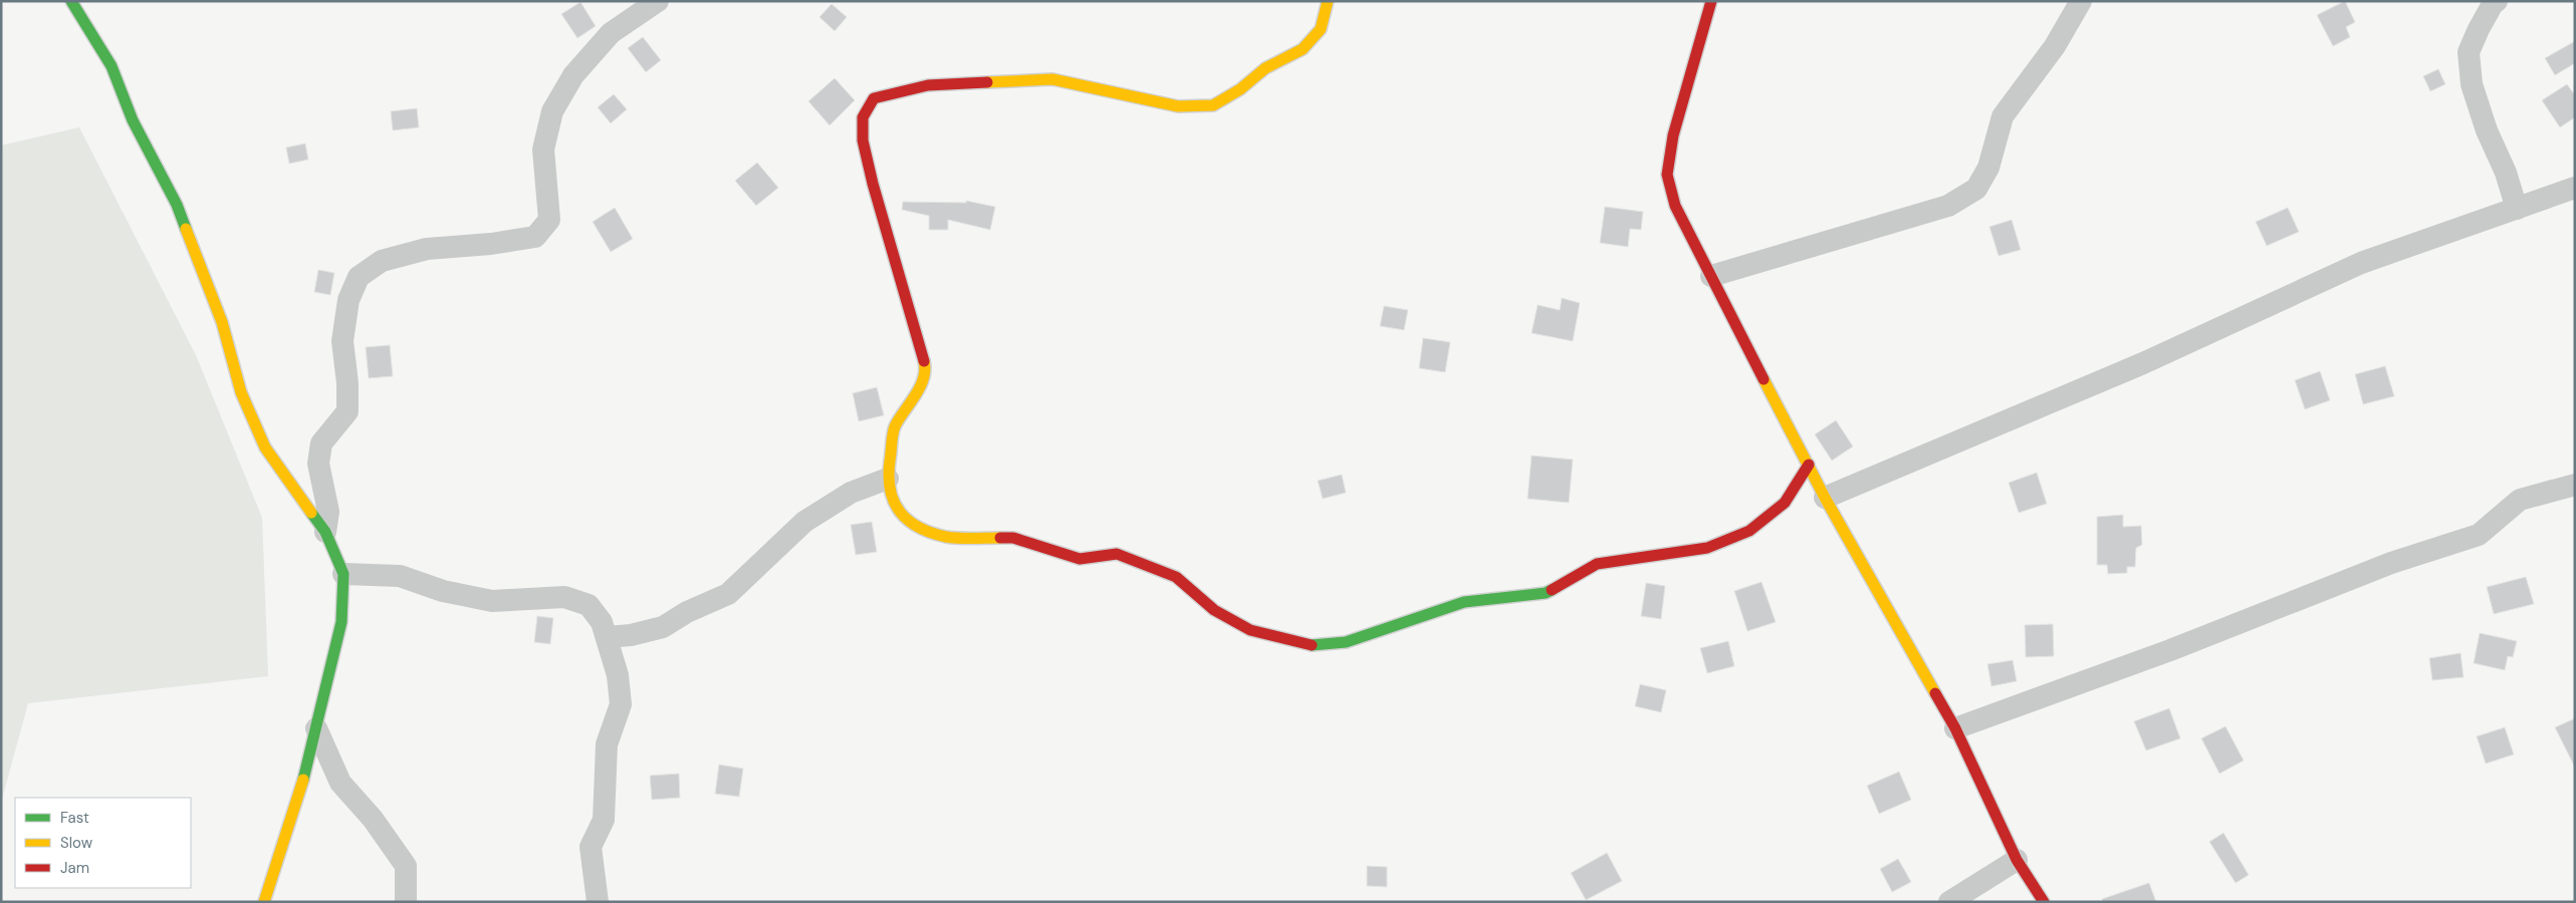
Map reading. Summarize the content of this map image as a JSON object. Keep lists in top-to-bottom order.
{
  "legend": ["Fast", "Slow", "Jam"]
}
